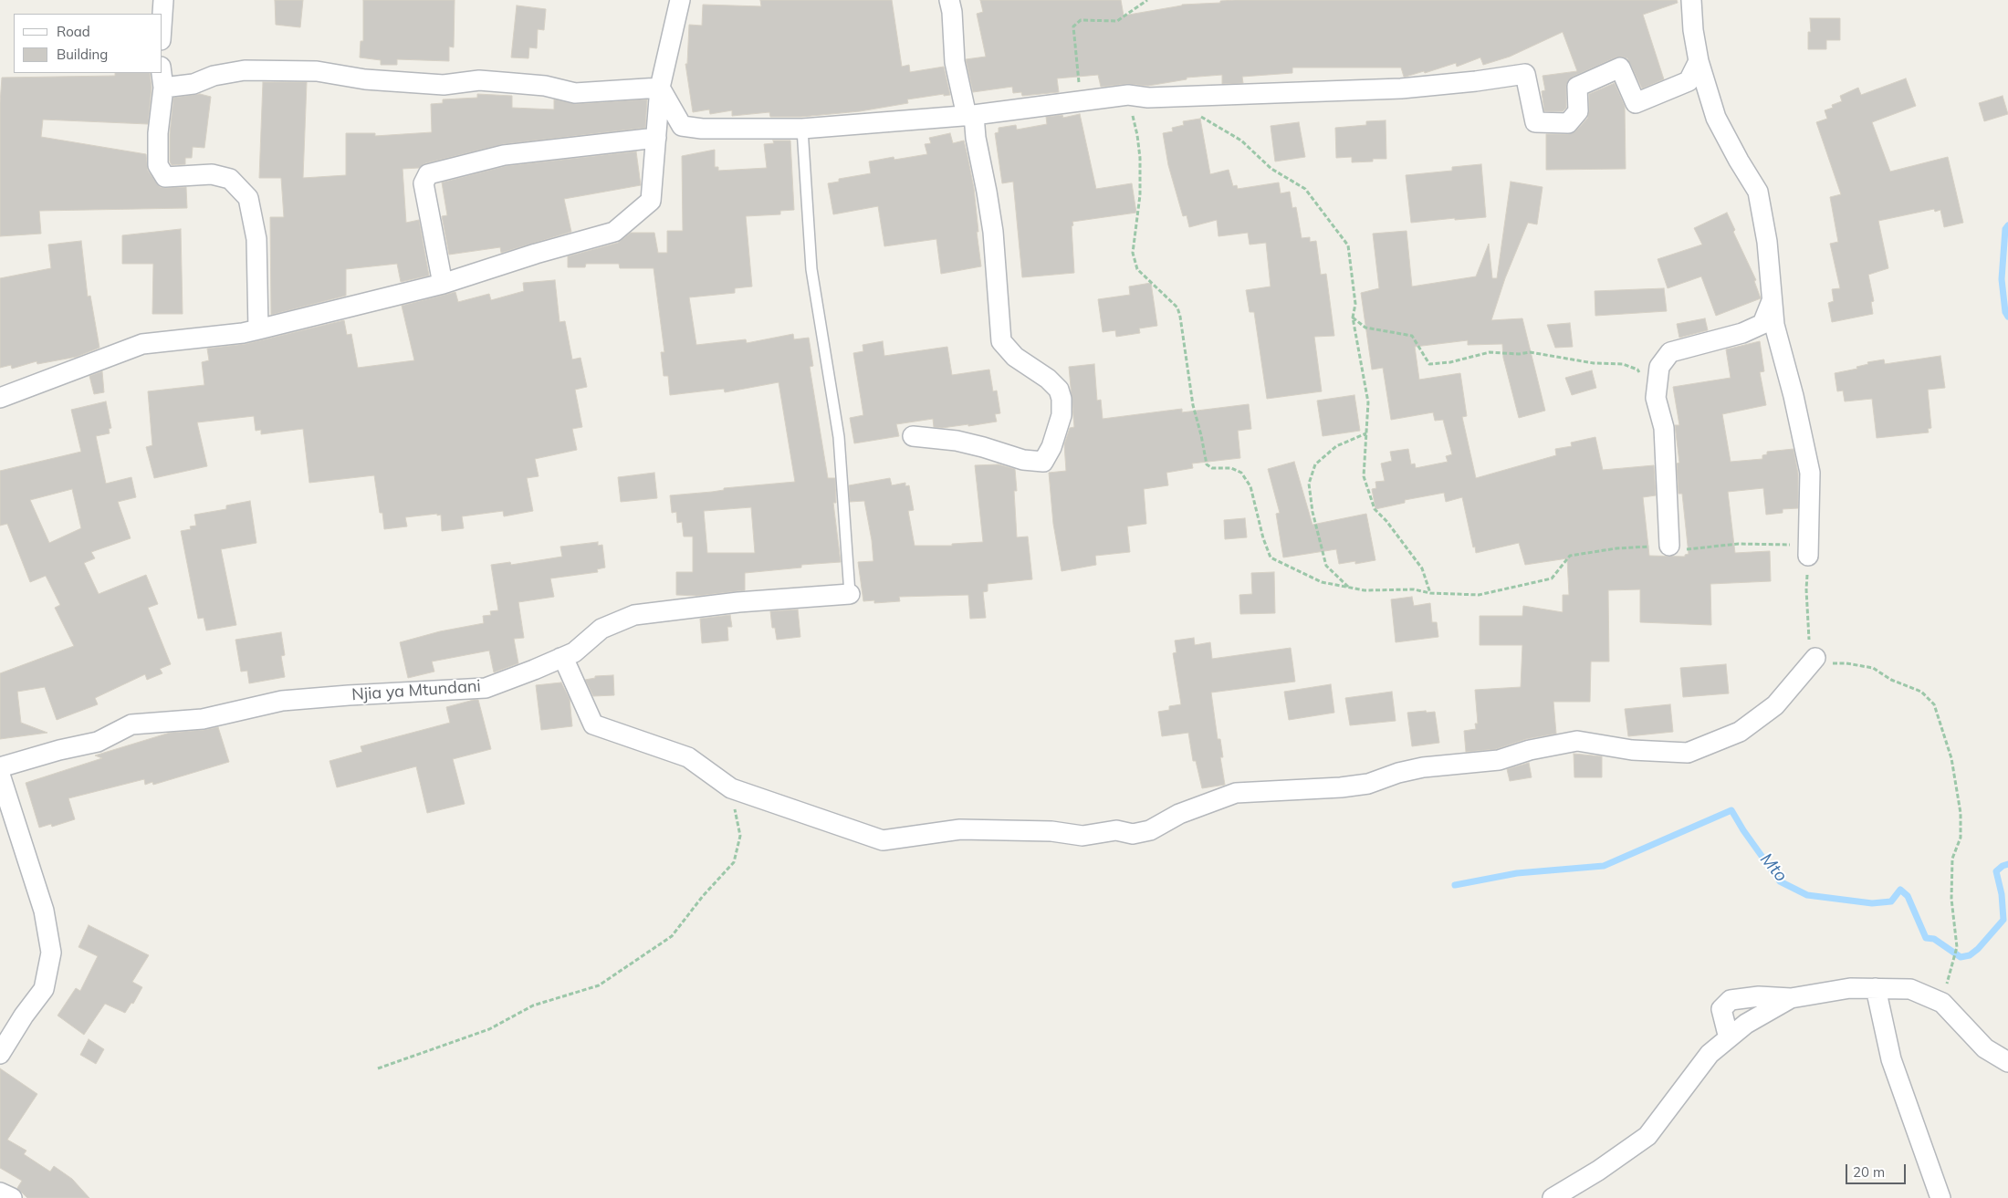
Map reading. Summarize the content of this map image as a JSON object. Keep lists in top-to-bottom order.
{
  "streets": {
    "street": ["Njia ya Mtundani"]
  },
  "water": ["Mto"],
  "legend": ["Road", "Building"],
  "scale_bar": "20 m"
}
